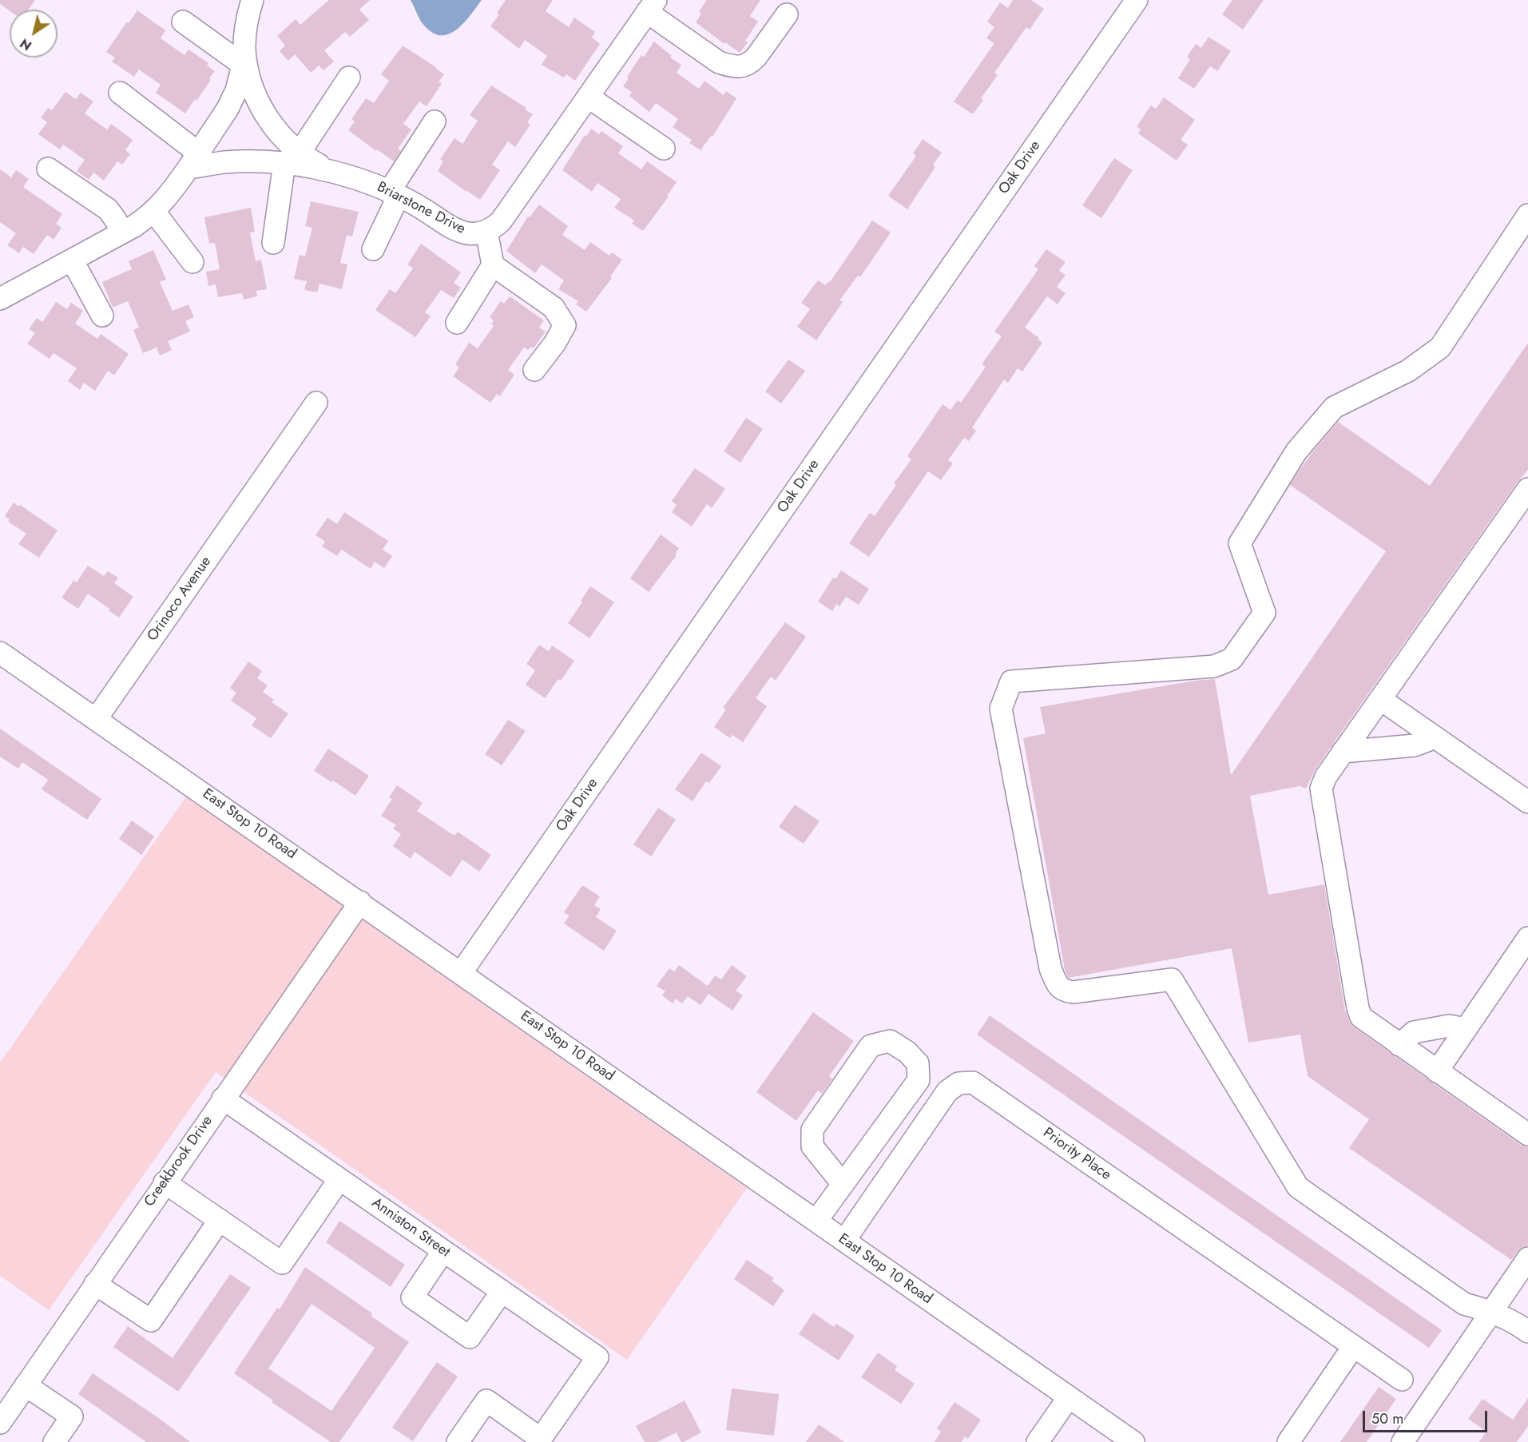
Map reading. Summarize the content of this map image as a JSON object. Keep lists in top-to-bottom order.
{
  "streets": {
    "street": [
      "Oak Drive",
      "Briarstone Drive",
      "Orinoco Avenue",
      "East Stop 10 Road",
      "Priority Place",
      "Creekbrook Drive",
      "Anniston Street"
    ]
  },
  "crossings": [
    ["Oak Drive", "East Stop 10 Road"],
    ["Orinoco Avenue", "East Stop 10 Road"],
    ["East Stop 10 Road", "Priority Place"],
    ["East Stop 10 Road", "Creekbrook Drive"],
    ["Creekbrook Drive", "Anniston Street"]
  ],
  "scale_bar": "50 m",
  "north": "bottom left"
}
